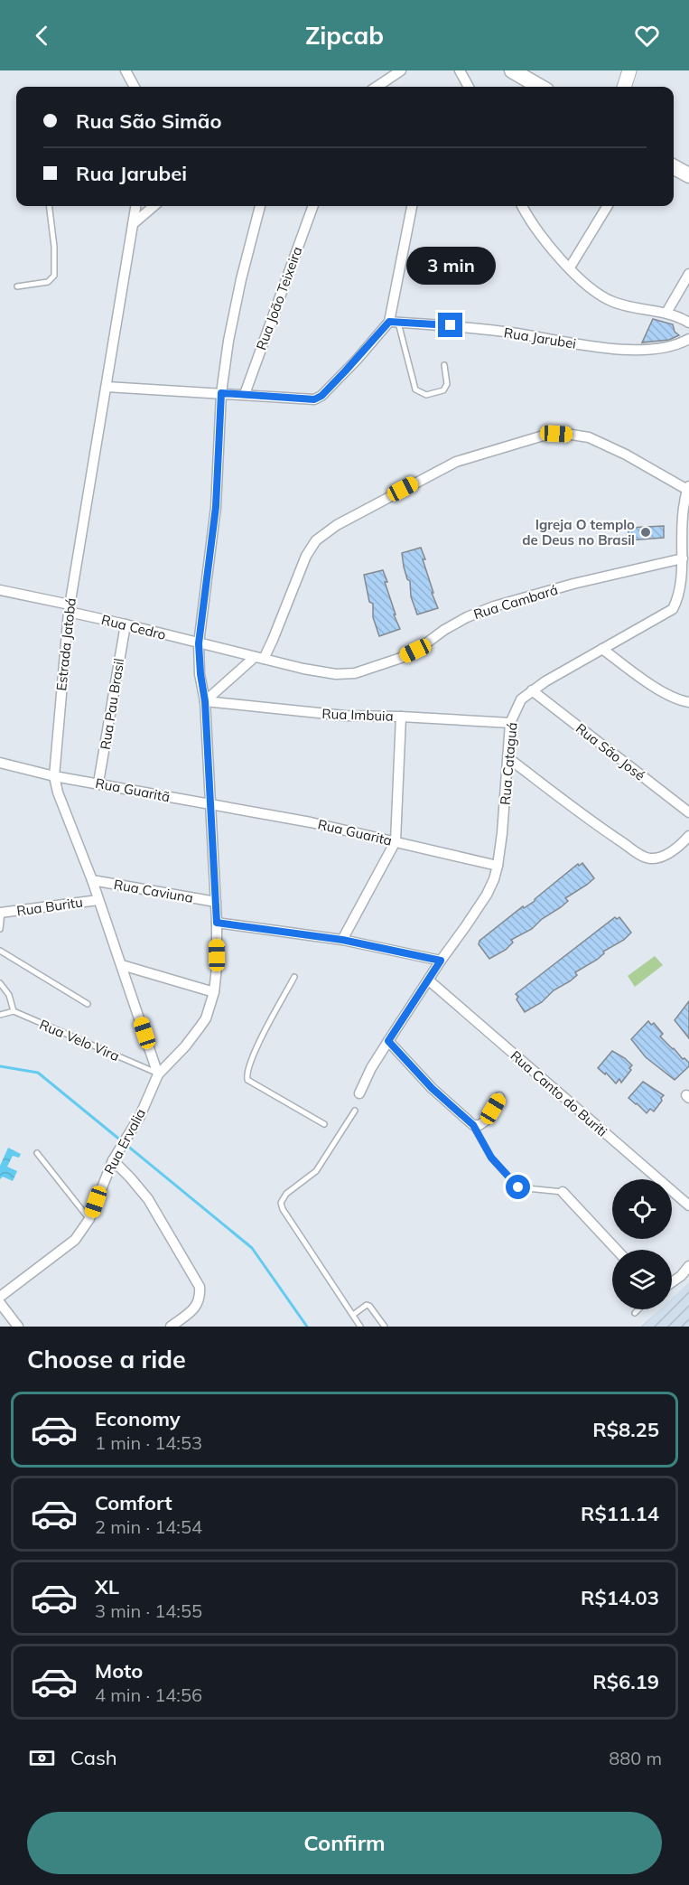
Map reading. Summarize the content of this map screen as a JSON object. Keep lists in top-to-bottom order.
{
  "streets": {
    "street": [
      "Rua João Teixeira",
      "Rua Jarubei",
      "Rua Cambará",
      "Rua Cedro",
      "Estrada Jatobá",
      "Rua Pau Brasil",
      "Rua Imbuia",
      "Rua São José",
      "Rua Cataguá",
      "Rua Guaritã",
      "Rua Guarita",
      "Rua Caviuna",
      "Rua Buritu",
      "Rua Canto do Buriti",
      "Rua Ervalia"
    ],
    "lane": ["Rua Velo Vira"]
  },
  "crossings": [
    ["Rua Cambará", "Rua Cedro"],
    ["Rua Cambará", "Rua Cataguá"],
    ["Rua Cambará", "Rua Ervalia"],
    ["Rua Cedro", "Estrada Jatobá"],
    ["Rua Cedro", "Rua Pau Brasil"],
    ["Rua Cedro", "Rua Ervalia"],
    ["Estrada Jatobá", "Rua Guaritã"],
    ["Estrada Jatobá", "Rua Caviuna"],
    ["Estrada Jatobá", "Rua Buritu"],
    ["Estrada Jatobá", "Rua Velo Vira"],
    ["Estrada Jatobá", "Rua Ervalia"],
    ["Rua Pau Brasil", "Rua Guaritã"],
    ["Rua Imbuia", "Rua Cataguá"],
    ["Rua Imbuia", "Rua Ervalia"],
    ["Rua São José", "Rua Cataguá"],
    ["Rua Cataguá", "Rua Guarita"],
    ["Rua Cataguá", "Rua Canto do Buriti"],
    ["Rua Guaritã", "Rua Guarita"],
    ["Rua Guaritã", "Rua Ervalia"],
    ["Rua Guarita", "Rua Ervalia"],
    ["Rua Caviuna", "Rua Ervalia"],
    ["Rua Velo Vira", "Rua Ervalia"]
  ],
  "places": ["Igreja O templo de Deus no Brasil"],
  "page": {
    "header": "Zipcab",
    "banner": ["Rua São Simão", "Rua Jarubei"],
    "bubble": "3 min",
    "heading": "Choose a ride",
    "list": [
      {
        "name": "Economy",
        "note": "1 min · 14:53",
        "value": "R$8.25"
      },
      {
        "name": "Comfort",
        "note": "2 min · 14:54",
        "value": "R$11.14"
      },
      {
        "name": "XL",
        "note": "3 min · 14:55",
        "value": "R$14.03"
      },
      {
        "name": "Moto",
        "note": "4 min · 14:56",
        "value": "R$6.19"
      }
    ],
    "pay": ["Cash", "880 m"],
    "buttons": "Confirm"
  }
}
